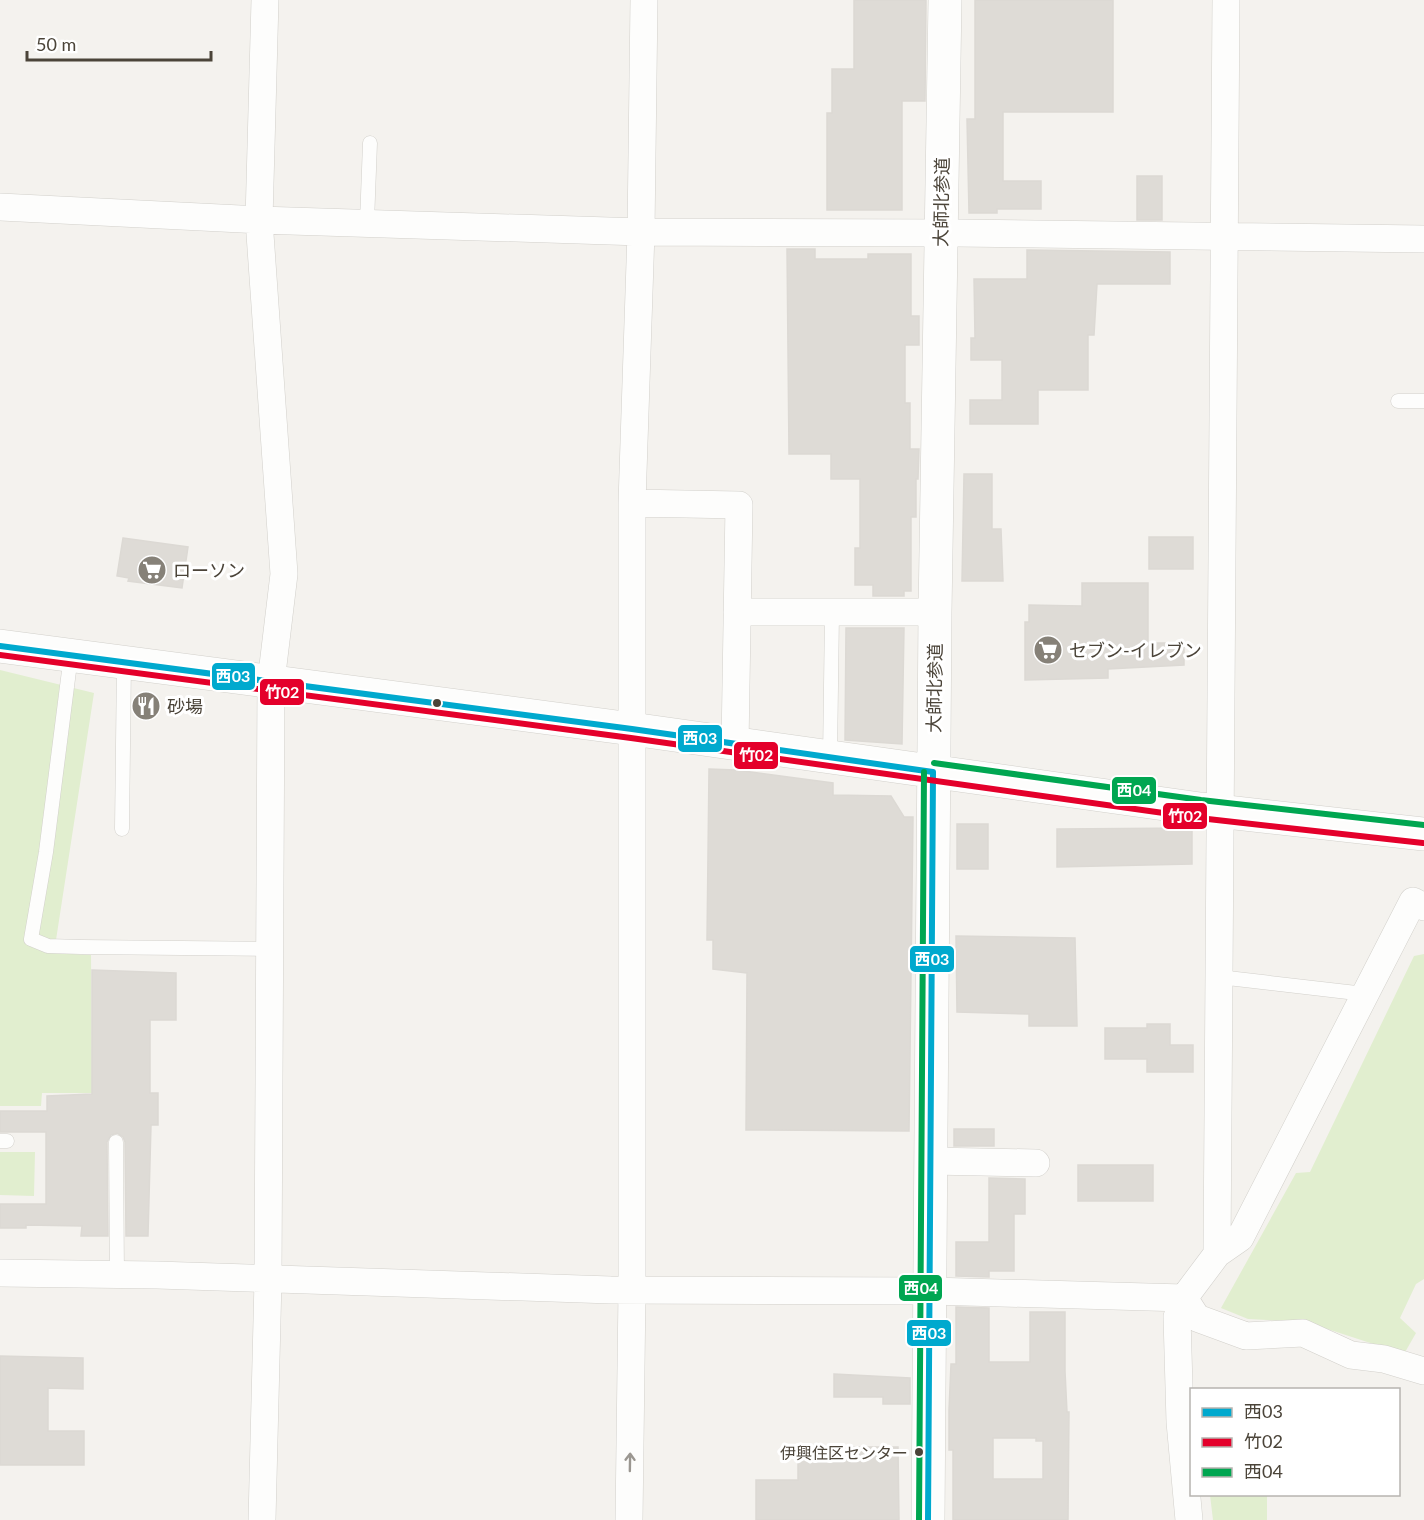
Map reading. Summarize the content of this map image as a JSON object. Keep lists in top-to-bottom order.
{
  "streets": {
    "street": ["大師北参道"]
  },
  "places": {
    "supermarket": ["ローソン", "セブン-イレブン"],
    "restaurant": ["砂場"],
    "other": ["伊興住区センター"]
  },
  "lines": ["transit line 西03", "transit line 竹02", "transit line 西04"],
  "legend": ["西03", "竹02", "西04"],
  "scale_bar": "50 m"
}
